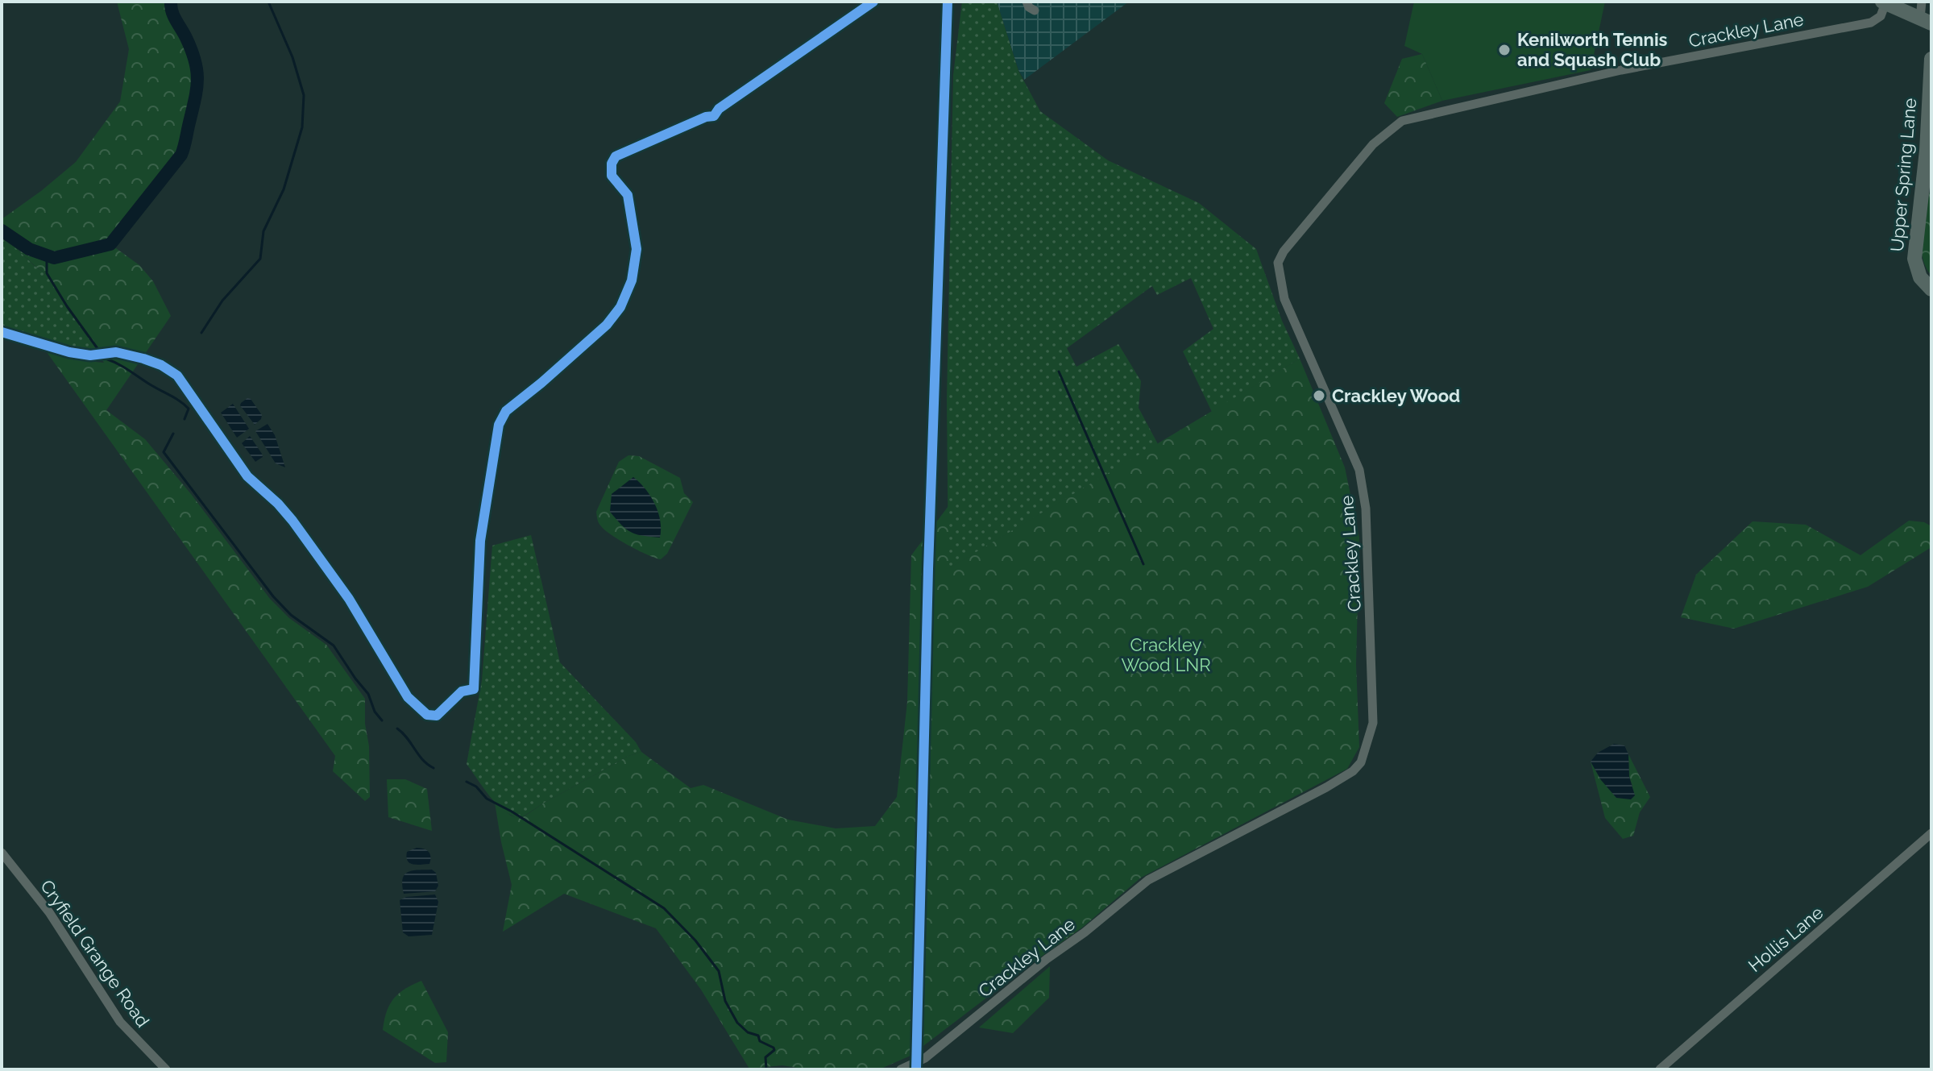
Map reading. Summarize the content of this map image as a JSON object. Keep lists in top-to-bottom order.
{
  "streets": {
    "main road": ["Upper Spring Lane"],
    "street": ["Crackley Lane", "Hollis Lane", "Cryfield Grange Road"]
  },
  "parks": ["Crackley Wood LNR"],
  "places": ["Kenilworth Tennis and Squash Club", "Crackley Wood"]
}
